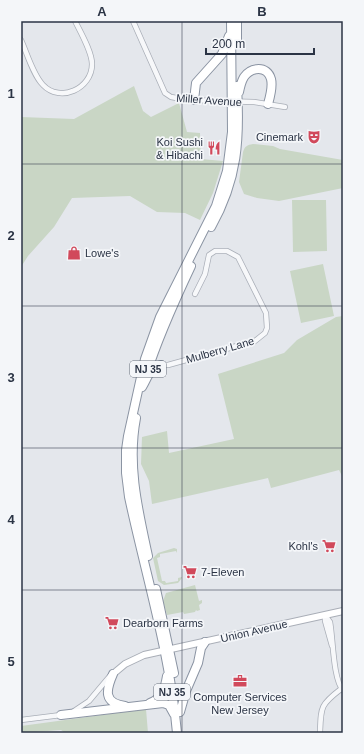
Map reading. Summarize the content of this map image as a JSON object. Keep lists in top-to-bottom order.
{
  "streets": {
    "highway": ["NJ 35"],
    "street": ["Miller Avenue", "Mulberry Lane", "Union Avenue"]
  },
  "crossings": [
    ["Miller Avenue", "NJ 35"],
    ["NJ 35", "Union Avenue"]
  ],
  "places": {
    "theatre": ["Cinemark"],
    "restaurant": ["Koi Sushi & Hibachi"],
    "shop": ["Lowe's"],
    "supermarket": ["Kohl's", "7-Eleven", "Dearborn Farms"],
    "office": ["Computer Services New Jersey"]
  },
  "scale_bar": "200 m",
  "grid": {
    "columns": ["A", "B"],
    "rows": [
      "1",
      "2",
      "3",
      "4",
      "5"
    ]
  }
}
